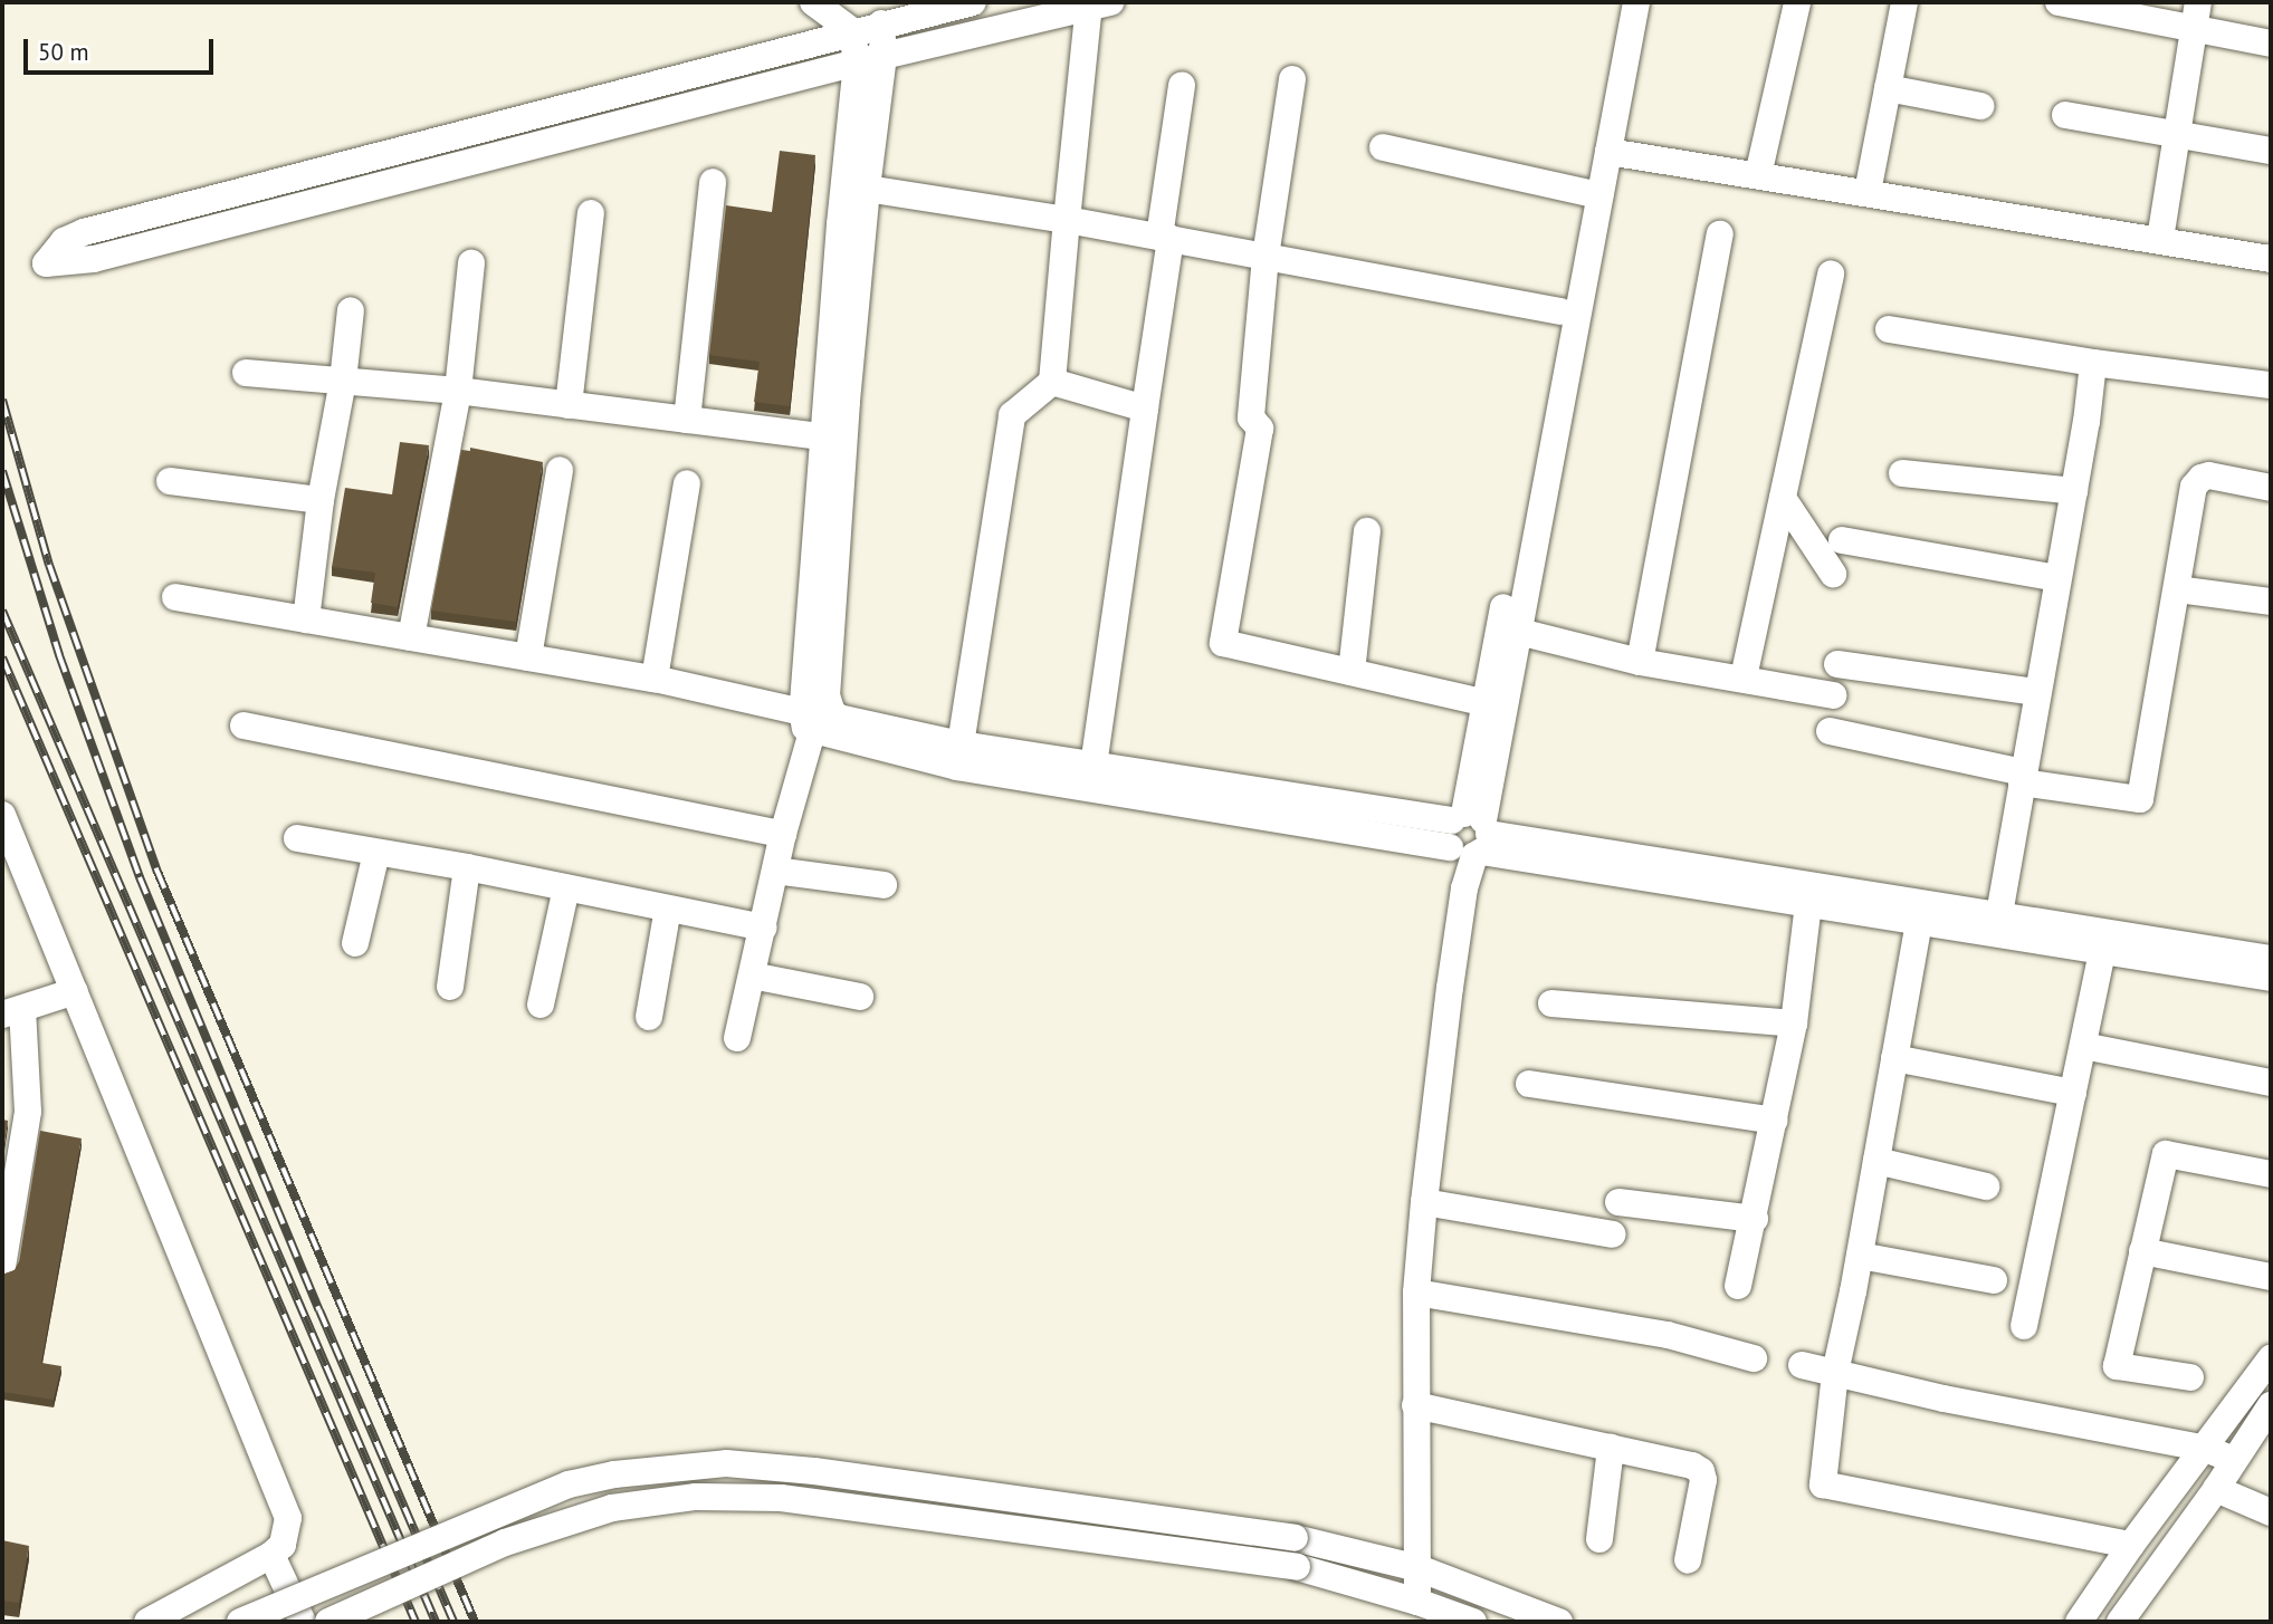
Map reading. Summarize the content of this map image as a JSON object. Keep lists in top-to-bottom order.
{
  "scale_bar": "50 m"
}
